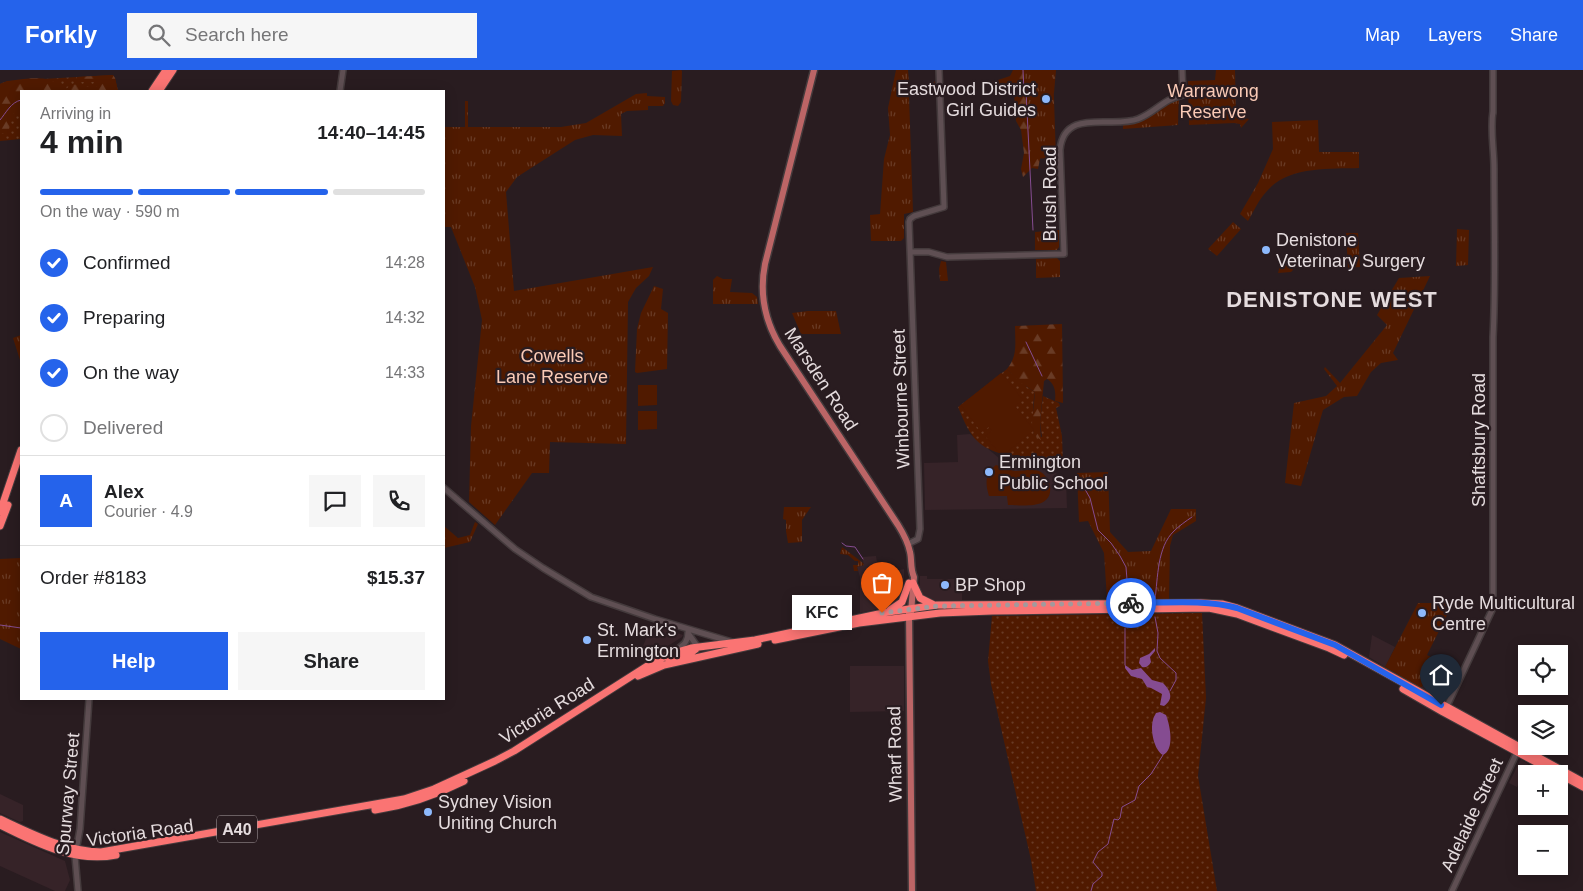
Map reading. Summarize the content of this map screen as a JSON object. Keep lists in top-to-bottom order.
{
  "streets": {
    "highway": ["Victoria Road", "A40"],
    "main road": ["Marsden Road", "Wharf Road"],
    "street": [
      "Brush Road",
      "Winbourne Street",
      "Shaftsbury Road",
      "Spurway Street",
      "Adelaide Street"
    ]
  },
  "crossings": [
    ["Brush Road", "Winbourne Street"],
    ["Marsden Road", "Winbourne Street"],
    ["Marsden Road", "Victoria Road"],
    ["Marsden Road", "Wharf Road"],
    ["Shaftsbury Road", "Victoria Road"],
    ["Victoria Road", "Wharf Road"],
    ["Victoria Road", "Spurway Street"],
    ["Victoria Road", "Adelaide Street"]
  ],
  "districts": ["DENISTONE WEST"],
  "parks": ["Warrawong Reserve", "Cowells Lane Reserve"],
  "places": [
    "Eastwood District Girl Guides",
    "Denistone Veterinary Surgery",
    "Ermington Public School",
    "BP Shop",
    "KFC",
    "Ryde Multicultural Centre",
    "St. Mark's Ermington",
    "Sydney Vision Uniting Church"
  ],
  "page": {
    "header": "Forkly",
    "search": "Search here",
    "nav": ["Map", "Layers", "Share"],
    "heading": ["4 min", "Arriving in", "14:40–14:45"],
    "panel": [
      "Alex",
      "Courier · 4.9",
      "Order #8183",
      "$15.37"
    ],
    "bar": "On the way · 590 m",
    "list": [
      ["Confirmed", "14:28"],
      ["Preparing", "14:32"],
      ["On the way", "14:33"],
      "Delivered"
    ],
    "round": "A",
    "bubble": "KFC",
    "buttons": ["Help", "Share"],
    "map_buttons": ["+", "−"]
  }
}
